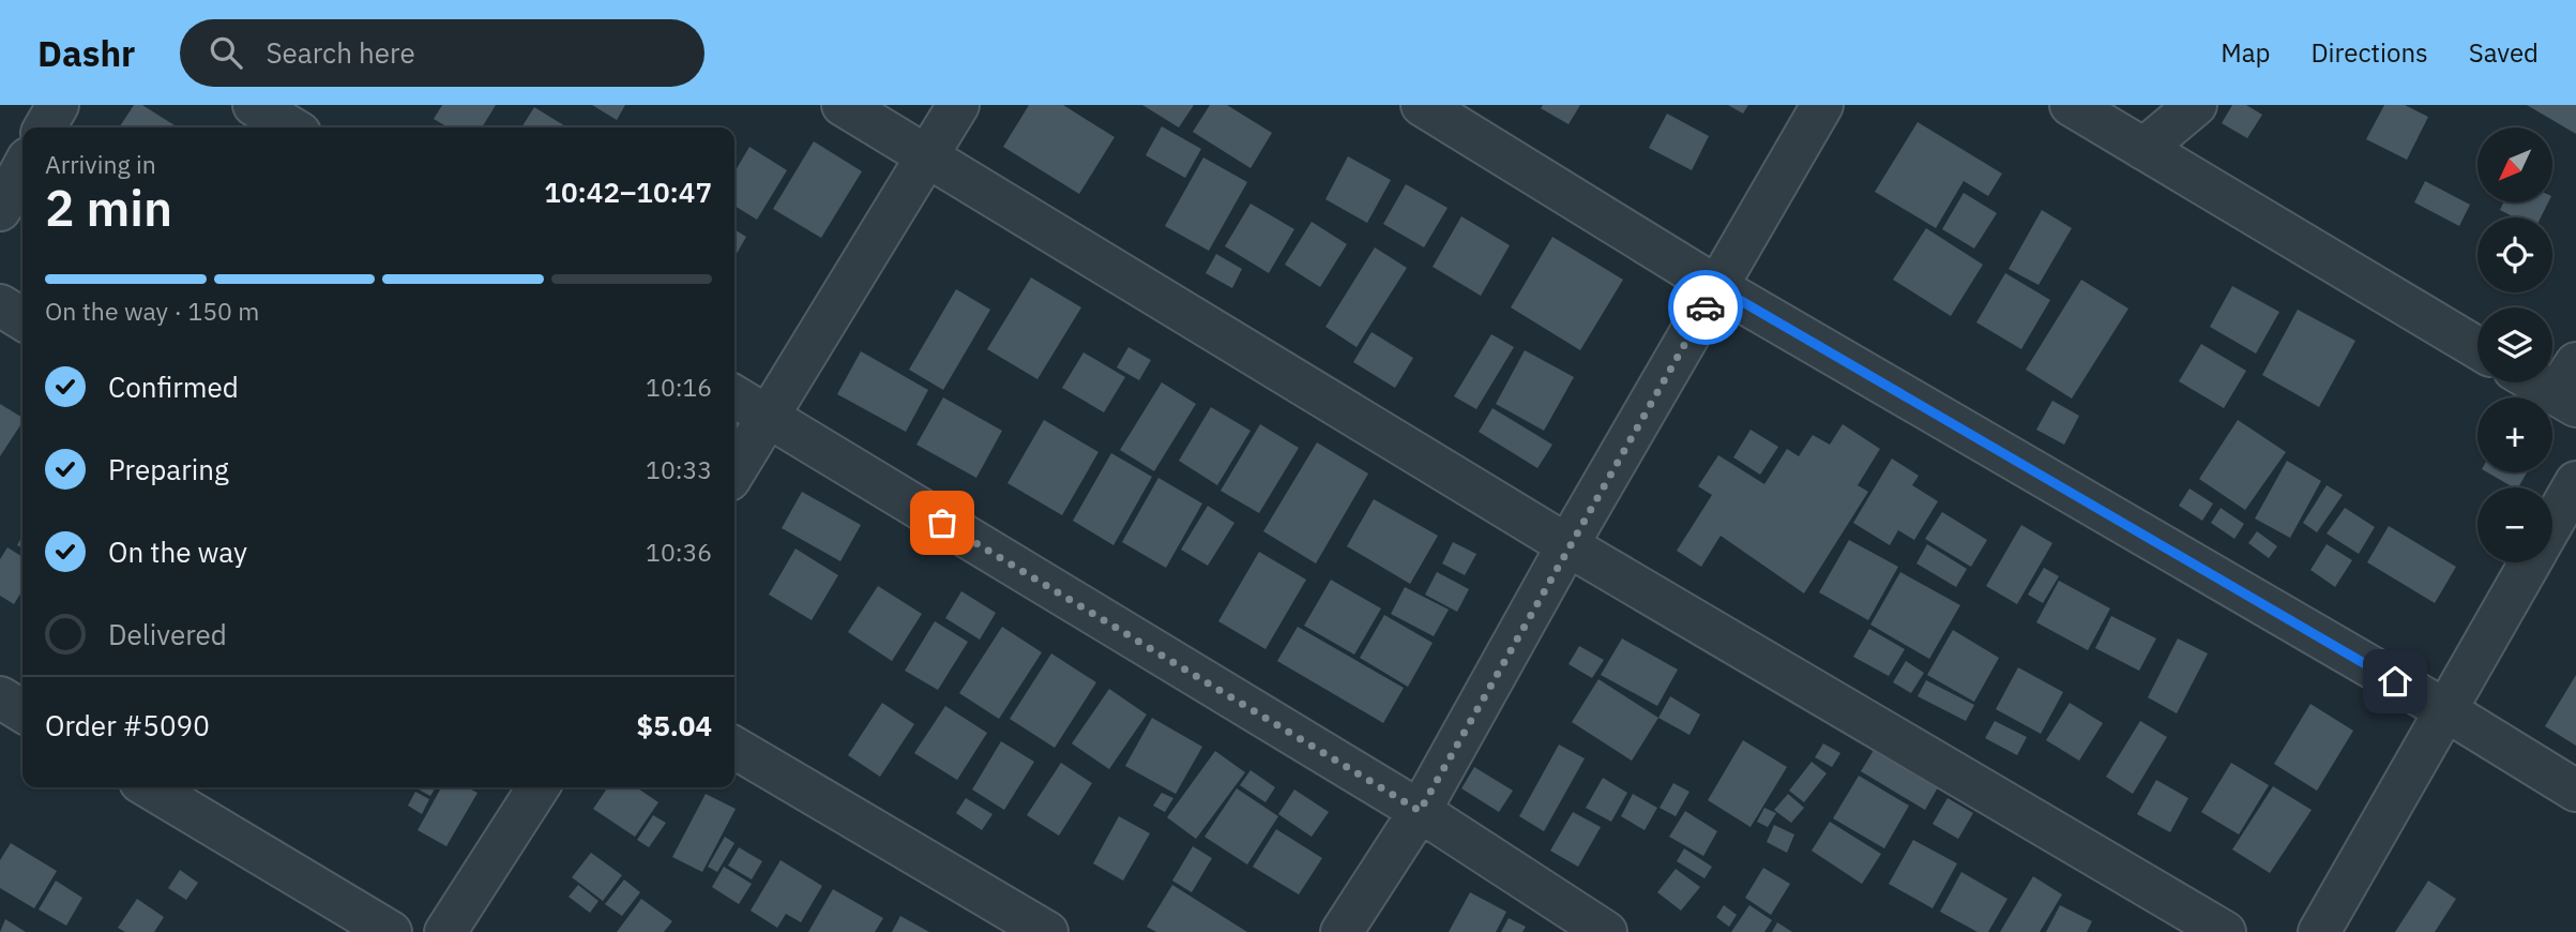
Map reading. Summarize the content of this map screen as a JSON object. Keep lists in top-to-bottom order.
{
  "north": "bottom left",
  "page": {
    "header": "Dashr",
    "search": "Search here",
    "nav": ["Map", "Directions", "Saved"],
    "map_buttons": ["+", "−"],
    "heading": ["2 min", "Arriving in", "10:42–10:47"],
    "panel": ["Order #5090", "$5.04"],
    "bar": "On the way · 150 m",
    "list": [
      ["Confirmed", "10:16"],
      ["Preparing", "10:33"],
      ["On the way", "10:36"],
      "Delivered"
    ]
  }
}
